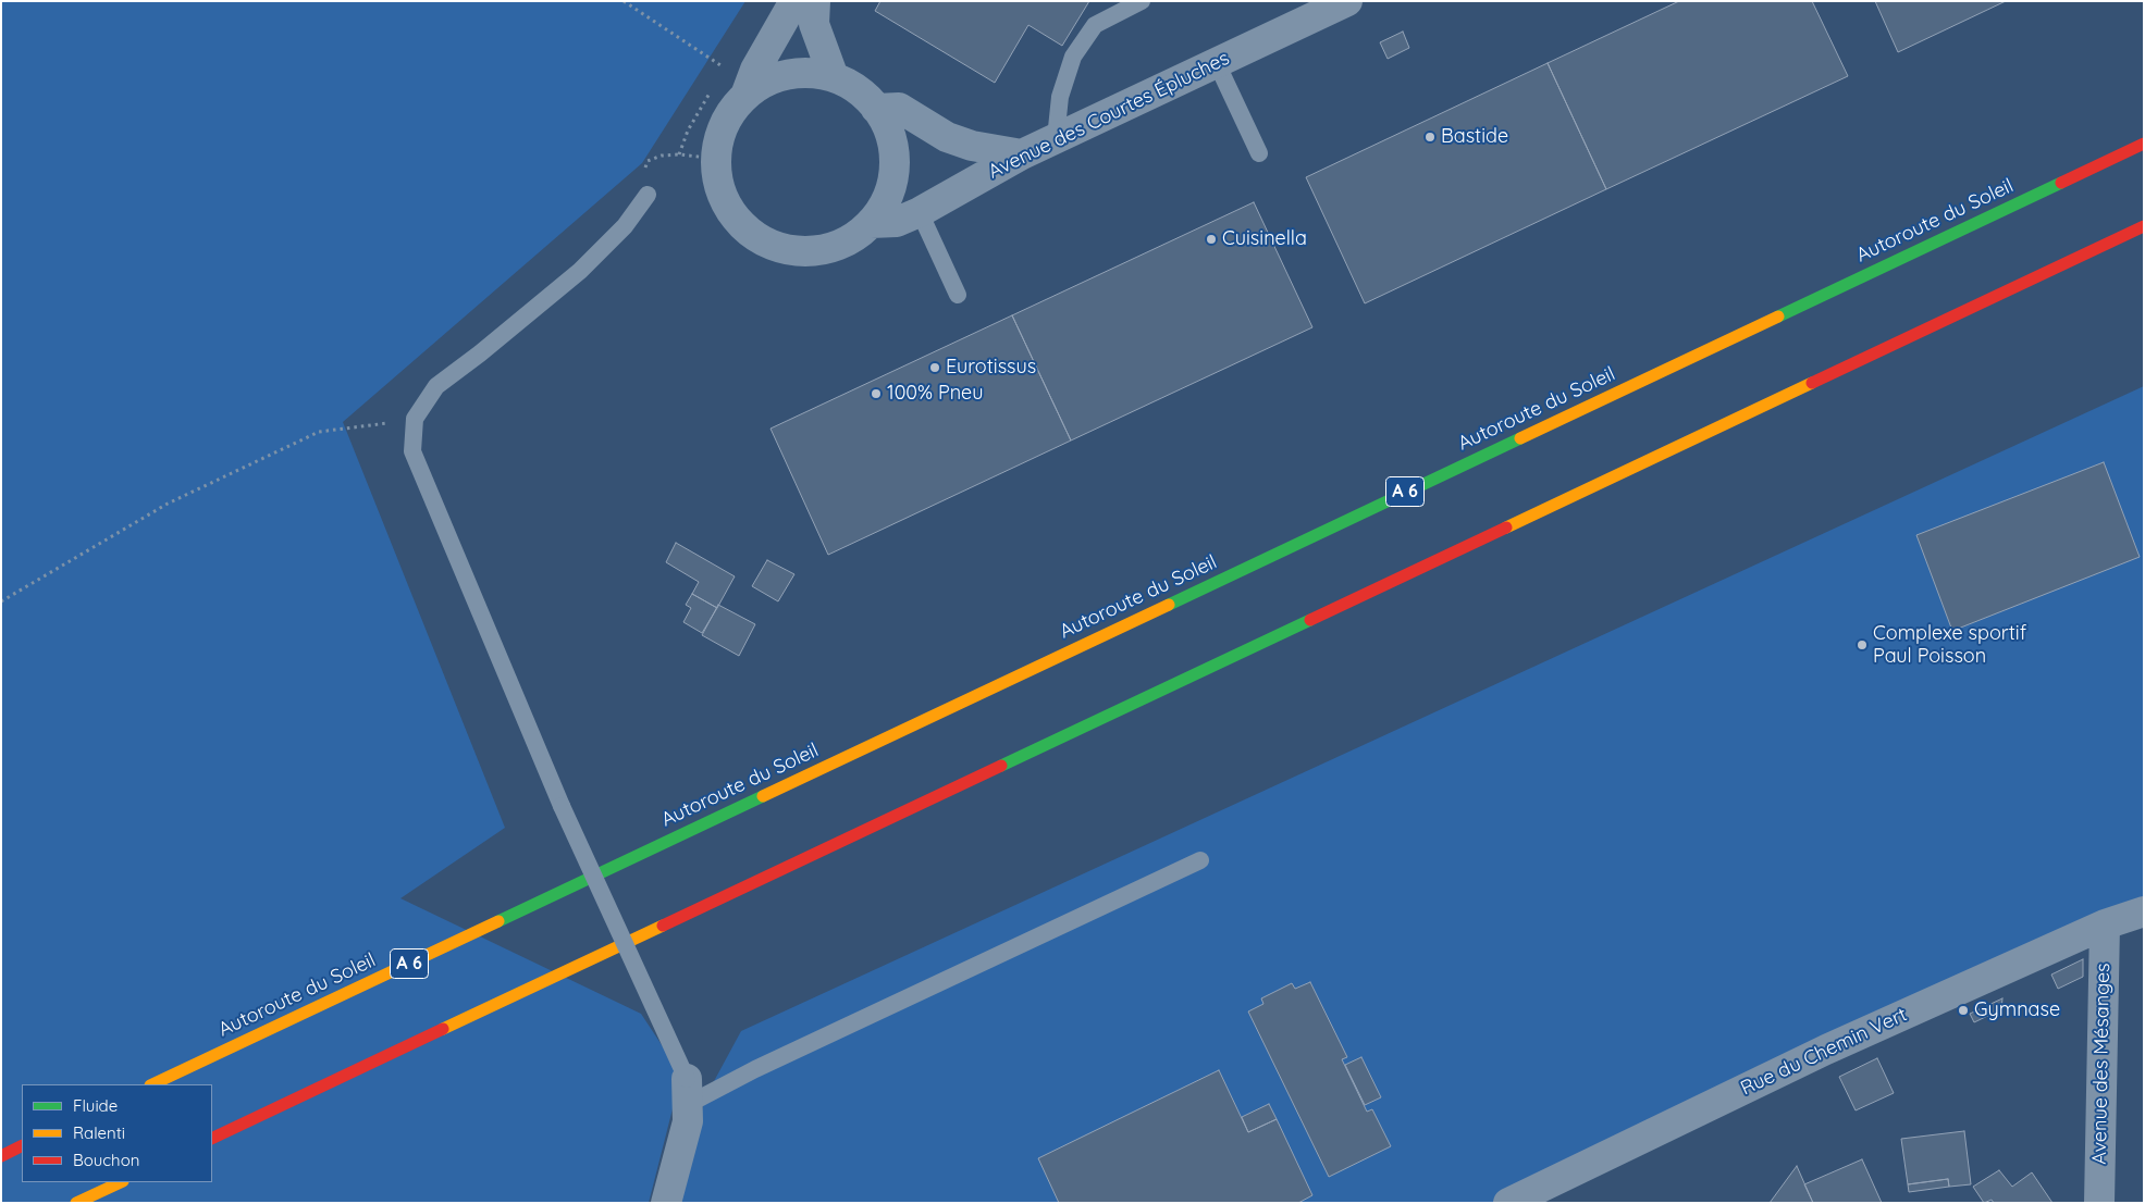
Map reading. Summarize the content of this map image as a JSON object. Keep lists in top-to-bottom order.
{
  "streets": {
    "highway": ["Autoroute du Soleil", "A 6"],
    "street": ["Avenue des Courtes Épluches", "Rue du Chemin Vert", "Avenue des Mésanges"]
  },
  "crossings": [
    ["Rue du Chemin Vert", "Avenue des Mésanges"]
  ],
  "places": [
    "Bastide",
    "Cuisinella",
    "Eurotissus",
    "100% Pneu",
    "Complexe sportif Paul Poisson",
    "Gymnase"
  ],
  "legend": ["Fluide", "Ralenti", "Bouchon"]
}
